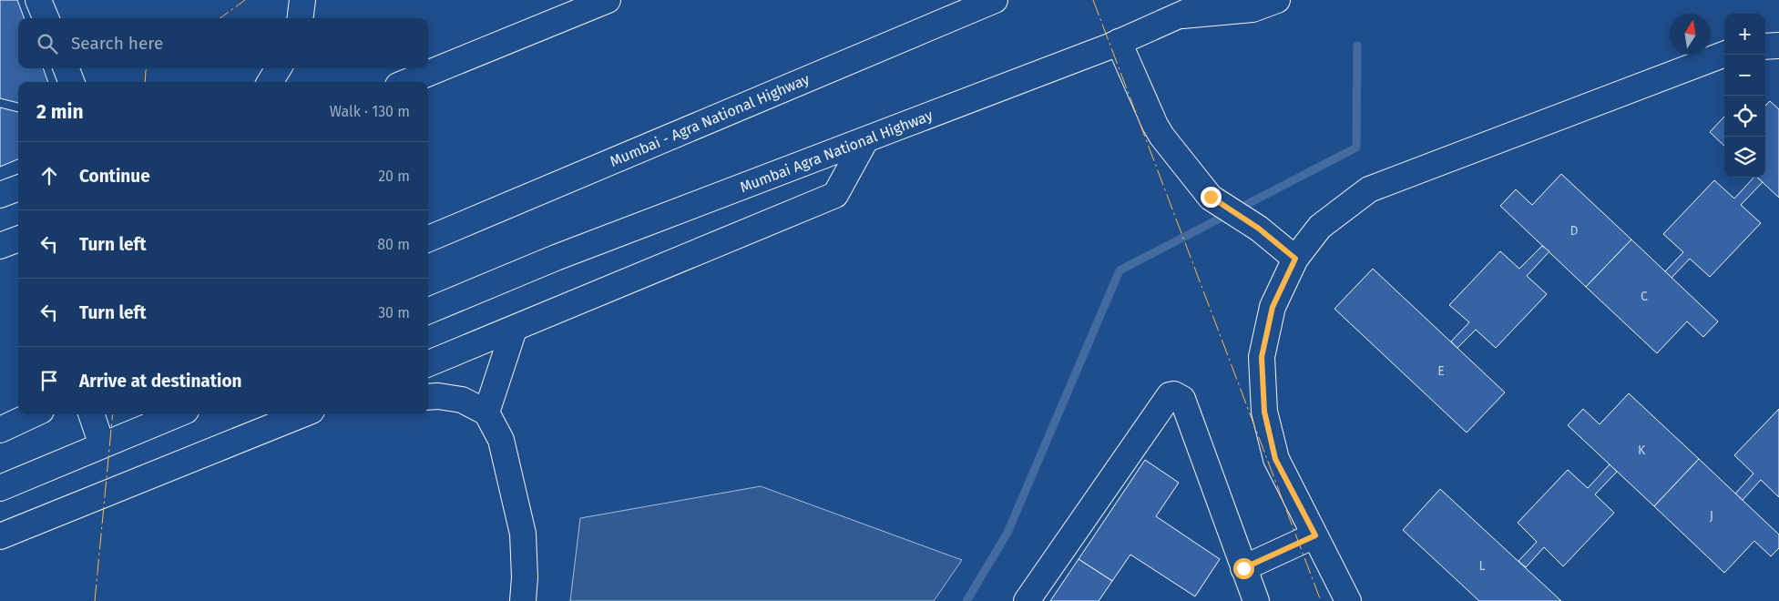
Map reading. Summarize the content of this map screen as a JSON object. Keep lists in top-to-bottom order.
{
  "streets": {
    "main road": ["Mumbai - Agra National Highway", "Mumbai Agra National Highway"]
  },
  "house_numbers": [
    "D",
    "C",
    "E",
    "K",
    "J",
    "L"
  ],
  "north": "top",
  "page": {
    "map_buttons": ["+", "−"],
    "search": "Search here",
    "heading": ["2 min", "Walk · 130 m"],
    "list": [
      ["Continue", "20 m"],
      ["Turn left", "80 m"],
      ["Turn left", "30 m"],
      "Arrive at destination"
    ]
  }
}
